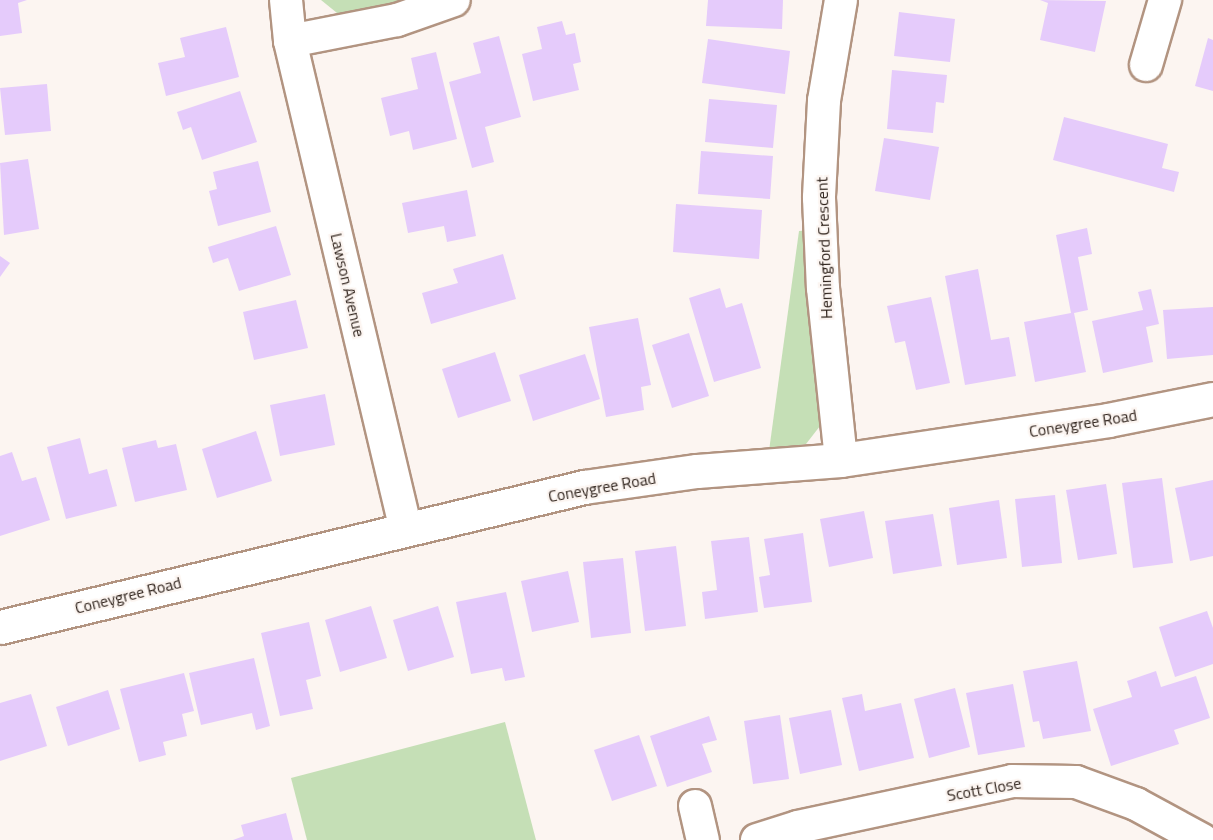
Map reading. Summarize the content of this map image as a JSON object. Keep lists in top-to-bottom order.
{
  "streets": {
    "street": [
      "Hemingford Crescent",
      "Lawson Avenue",
      "Coneygree Road",
      "Scott Close"
    ]
  },
  "crossings": [
    ["Hemingford Crescent", "Coneygree Road"],
    ["Lawson Avenue", "Coneygree Road"]
  ]
}
